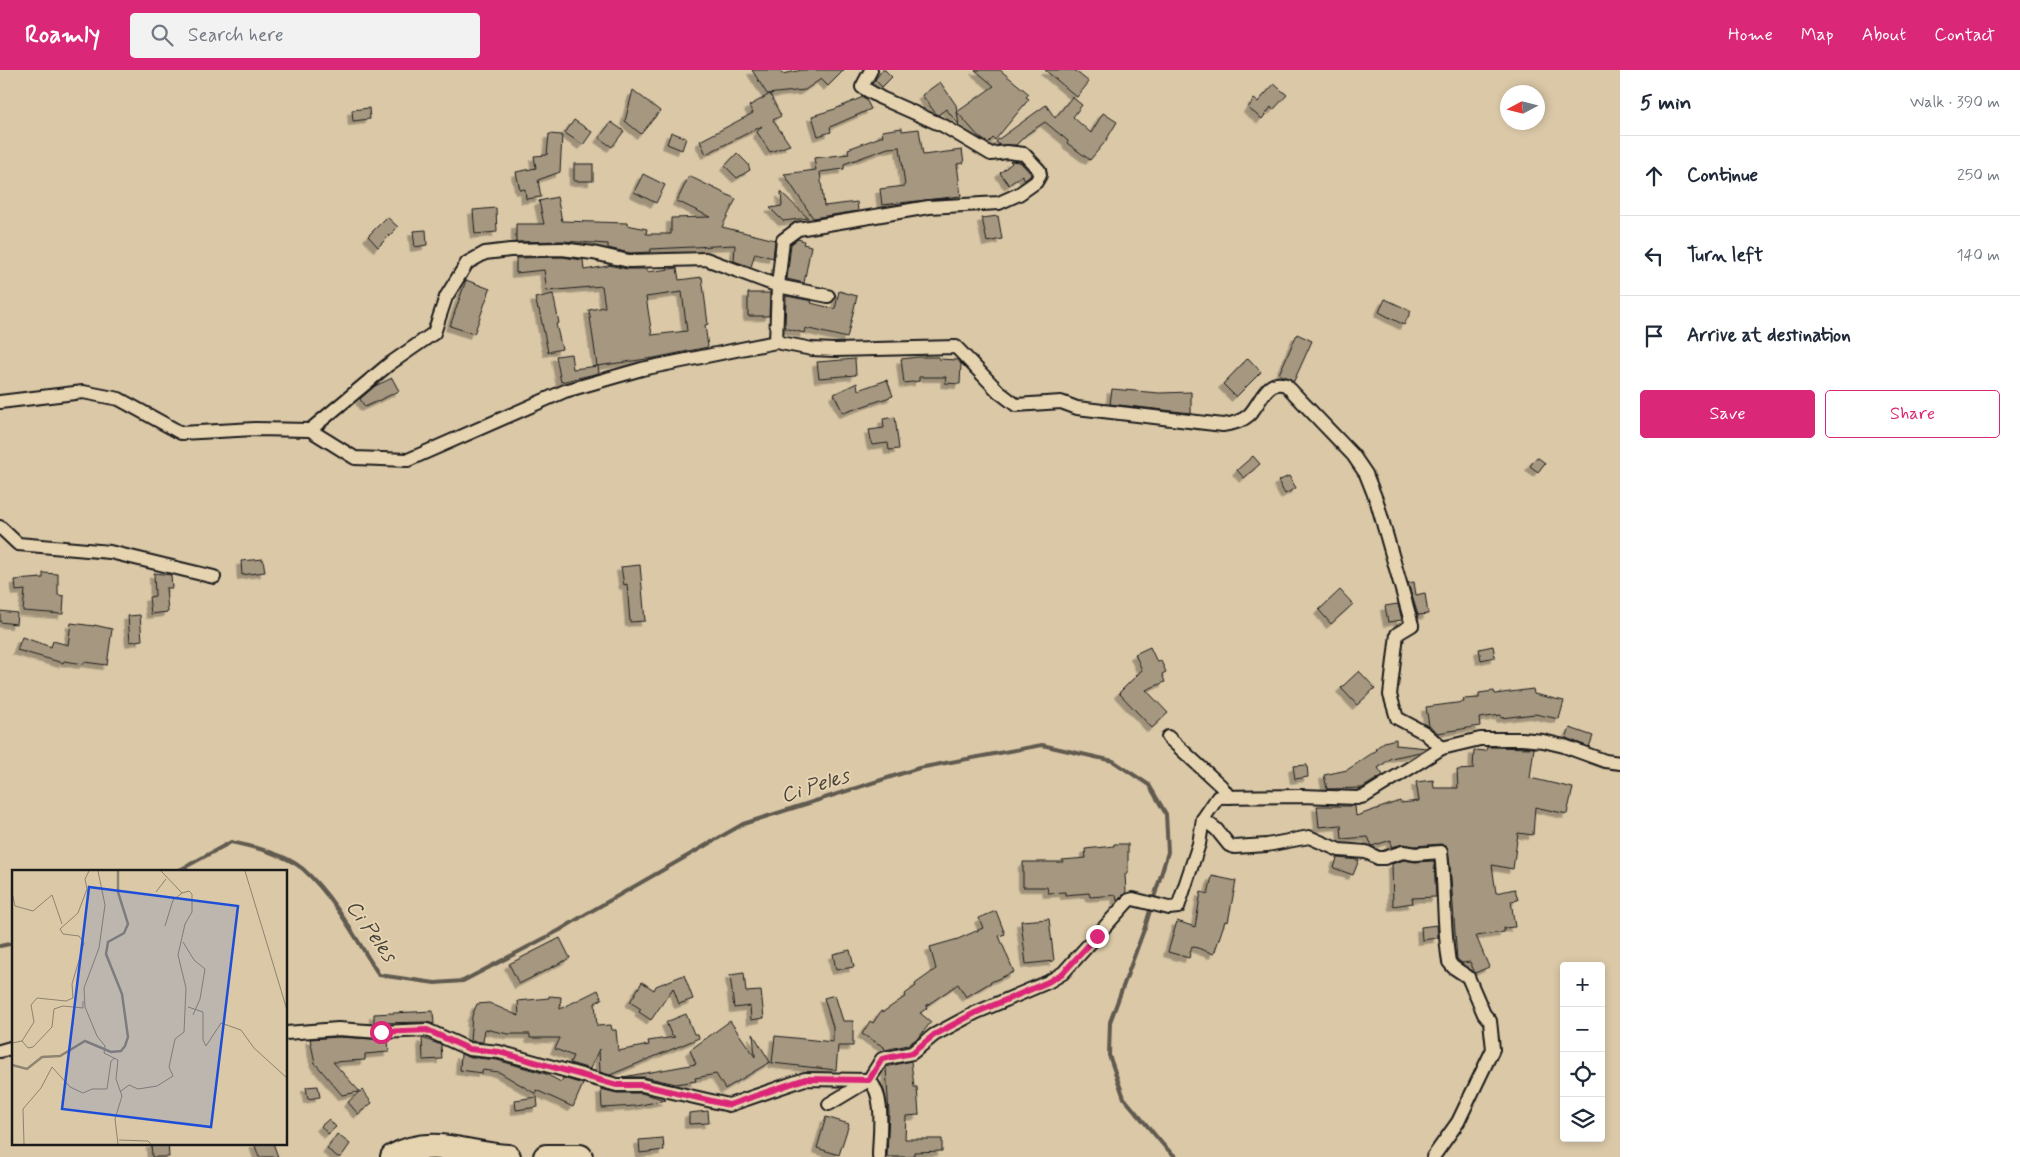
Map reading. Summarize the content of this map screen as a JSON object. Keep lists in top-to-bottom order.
{
  "water": ["Ci Peles"],
  "north": "left",
  "page": {
    "header": "Roamly",
    "search": "Search here",
    "nav": [
      "Home",
      "Map",
      "About",
      "Contact"
    ],
    "heading": ["5 min", "Walk · 390 m"],
    "list": [
      ["Continue", "250 m"],
      ["Turn left", "140 m"],
      "Arrive at destination"
    ],
    "buttons": ["Save", "Share"],
    "map_buttons": ["+", "−"]
  }
}
